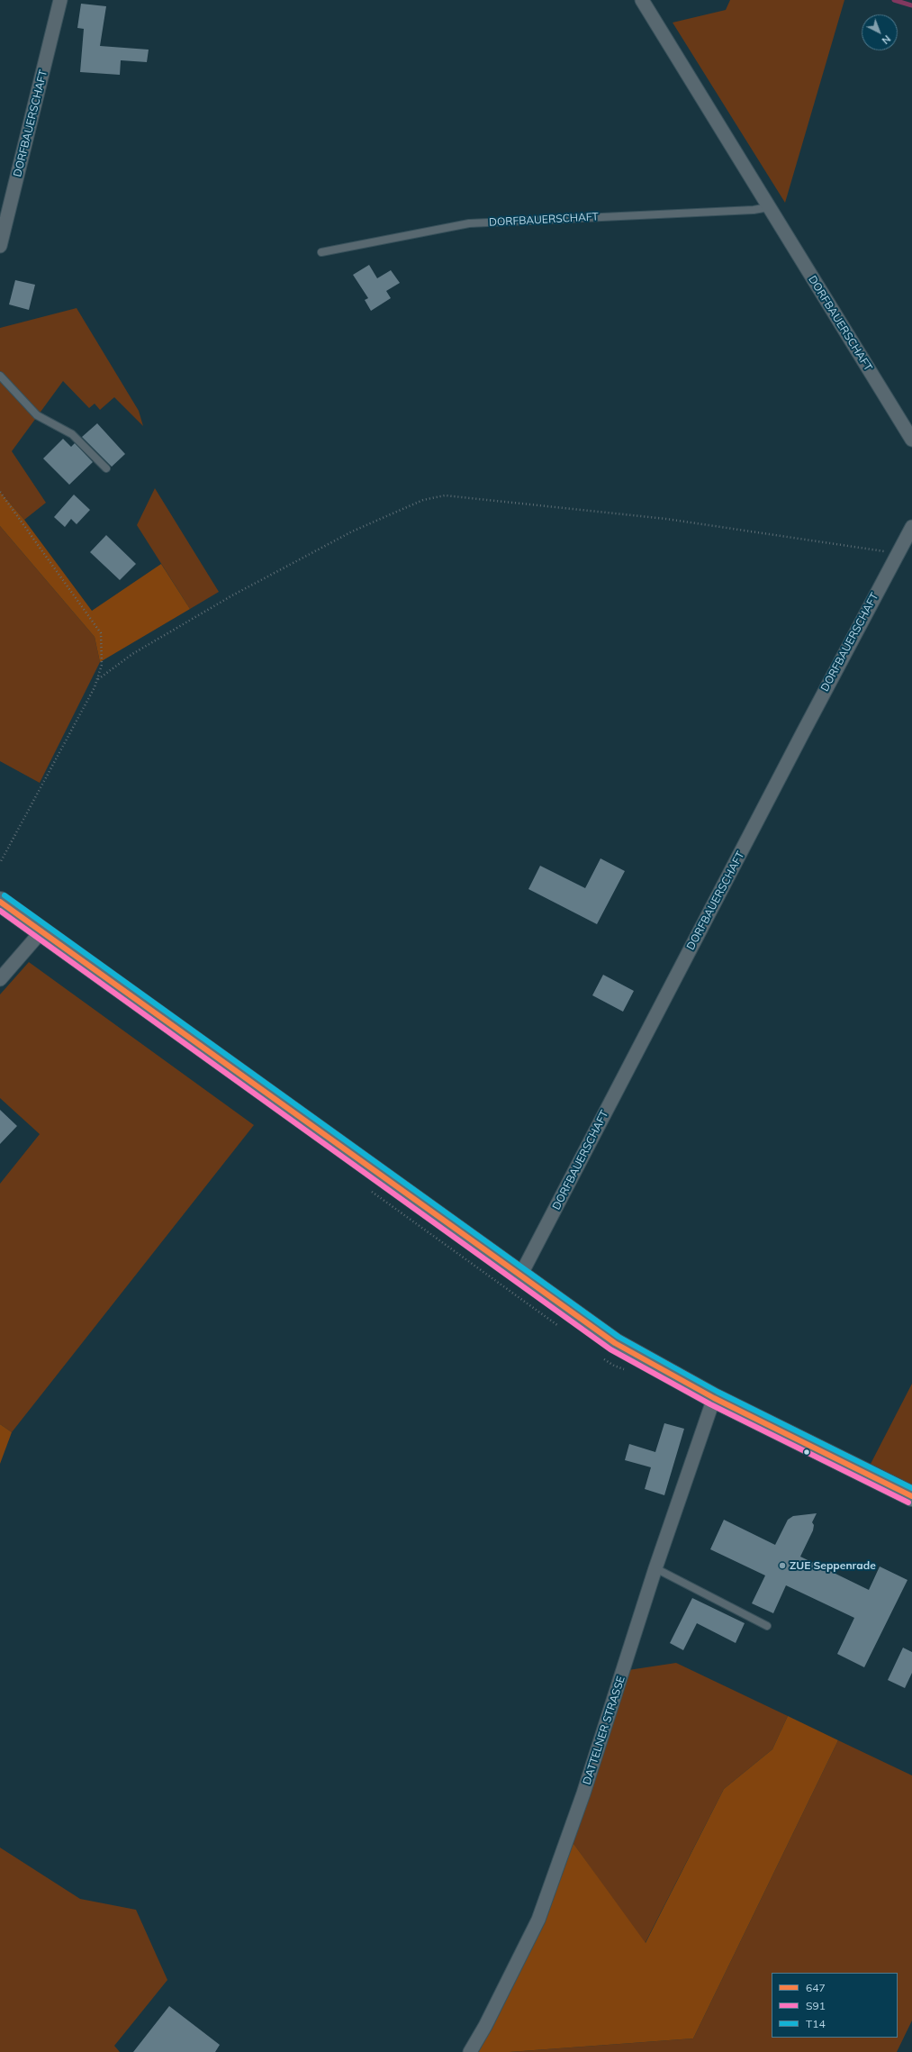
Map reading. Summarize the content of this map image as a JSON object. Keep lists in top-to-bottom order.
{
  "streets": {
    "street": ["DORFBAUERSCHAFT", "DATTELNER STRASSE"]
  },
  "places": ["ZUE Seppenrade"],
  "lines": ["transit line T14", "transit line 647", "transit line S91"],
  "legend": ["647", "S91", "T14"],
  "north": "bottom right"
}
